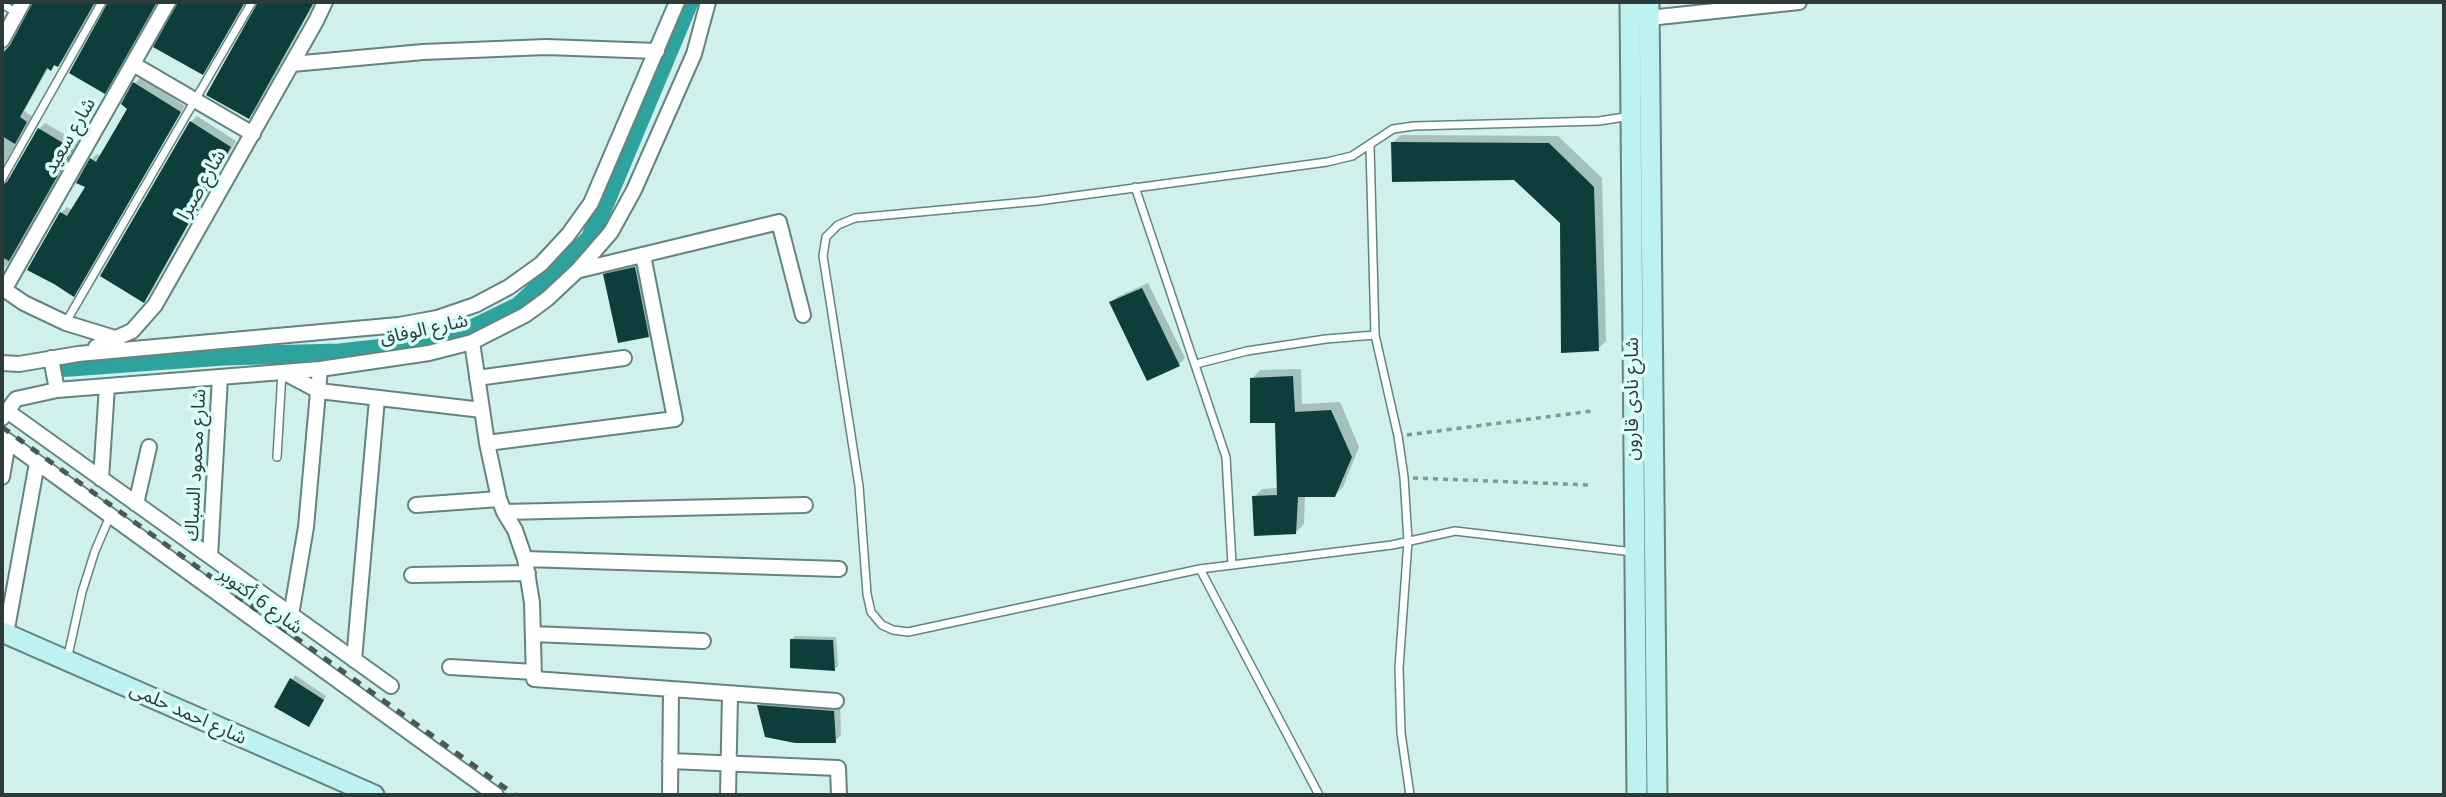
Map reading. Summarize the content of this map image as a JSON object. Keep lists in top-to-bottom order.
{
  "streets": {
    "main road": ["شارع نادى قارون", "شارع احمد حلمى"],
    "street": [
      "شارع سعيد",
      "شارع صبرا",
      "شارع الوفاق",
      "شارع محمود السباك",
      "شارع 6 أكتوبر"
    ]
  },
  "crossings": [
    ["شارع صبرا", "شارع الوفاق"],
    ["شارع الوفاق", "شارع محمود السباك"],
    ["شارع الوفاق", "شارع 6 أكتوبر"],
    ["شارع محمود السباك", "شارع 6 أكتوبر"]
  ]
}
